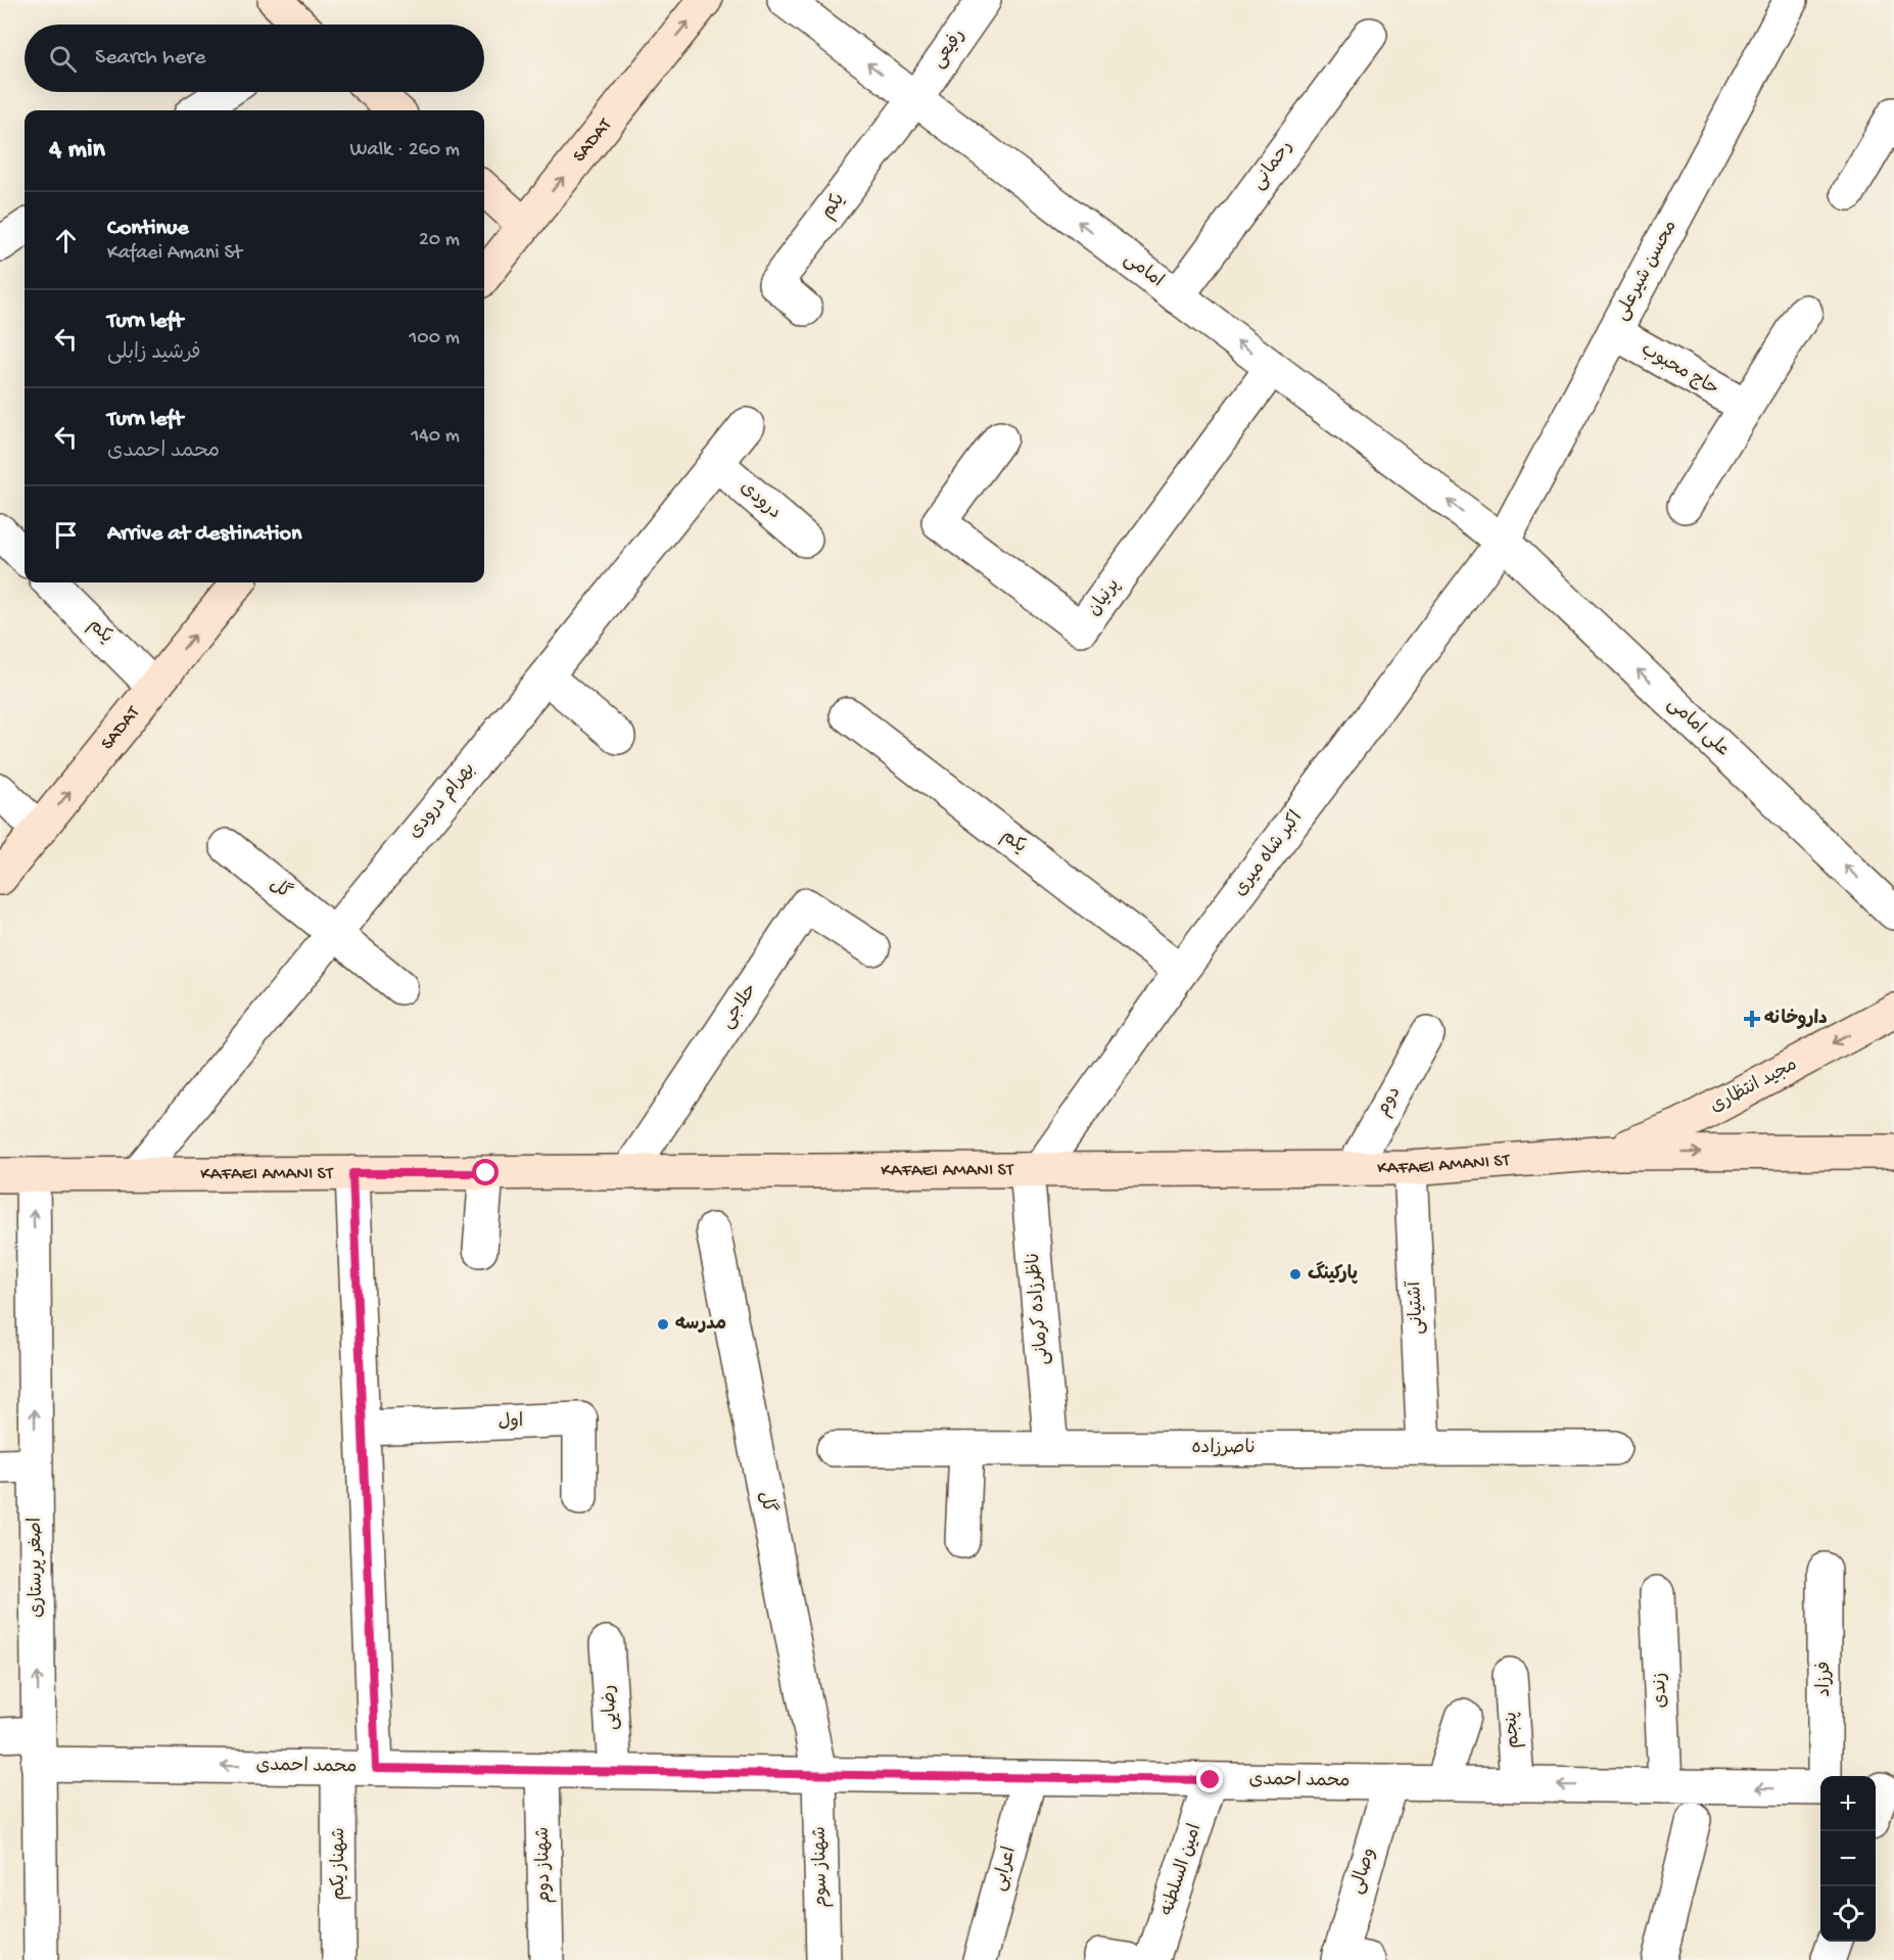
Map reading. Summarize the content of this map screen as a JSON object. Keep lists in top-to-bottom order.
{
  "streets": {
    "street": [
      "رفیعی",
      "SADAT",
      "رحمانی",
      "یکم",
      "امامی",
      "محسن شیرعلی",
      "حاج محبوب",
      "درودی",
      "پرنیان",
      "علی امامی",
      "بهرام درودی",
      "اکبر شاه میری",
      "گل",
      "حلاجی",
      "مجید انتظاری",
      "دوم",
      "KAFAEI AMANI ST",
      "آشتیانی",
      "ناظرزاده کرمانی",
      "اول",
      "ناصرزاده",
      "اصغر پرستاری",
      "فرزاد",
      "زندی",
      "رضایی",
      "پنجم",
      "محمد احمدی",
      "شهناز یکم",
      "شهناز دوم",
      "شهناز سوم",
      "اعرابی",
      "امین السلطنه",
      "وصالی"
    ]
  },
  "crossings": [
    ["رفیعی", "یکم"],
    ["رفیعی", "امامی"],
    ["SADAT", "یکم"],
    ["رحمانی", "امامی"],
    ["یکم", "امامی"],
    ["یکم", "اکبر شاه میری"],
    ["امامی", "محسن شیرعلی"],
    ["امامی", "پرنیان"],
    ["امامی", "علی امامی"],
    ["امامی", "اکبر شاه میری"],
    ["محسن شیرعلی", "حاج محبوب"],
    ["محسن شیرعلی", "علی امامی"],
    ["محسن شیرعلی", "اکبر شاه میری"],
    ["درودی", "بهرام درودی"],
    ["علی امامی", "اکبر شاه میری"],
    ["بهرام درودی", "گل"],
    ["بهرام درودی", "KAFAEI AMANI ST"],
    ["اکبر شاه میری", "KAFAEI AMANI ST"],
    ["اکبر شاه میری", "ناظرزاده کرمانی"],
    ["گل", "محمد احمدی"],
    ["گل", "شهناز سوم"],
    ["حلاجی", "KAFAEI AMANI ST"],
    ["مجید انتظاری", "KAFAEI AMANI ST"],
    ["دوم", "KAFAEI AMANI ST"],
    ["KAFAEI AMANI ST", "آشتیانی"],
    ["KAFAEI AMANI ST", "ناظرزاده کرمانی"],
    ["KAFAEI AMANI ST", "اصغر پرستاری"],
    ["آشتیانی", "ناصرزاده"],
    ["ناظرزاده کرمانی", "ناصرزاده"],
    ["اصغر پرستاری", "محمد احمدی"],
    ["زندی", "محمد احمدی"],
    ["رضایی", "محمد احمدی"],
    ["پنجم", "محمد احمدی"],
    ["محمد احمدی", "شهناز یکم"],
    ["محمد احمدی", "شهناز دوم"],
    ["محمد احمدی", "شهناز سوم"],
    ["محمد احمدی", "اعرابی"],
    ["محمد احمدی", "امین السلطنه"],
    ["محمد احمدی", "وصالی"]
  ],
  "one_way": [
    "SADAT",
    "امامی",
    "علی امامی",
    "مجید انتظاری",
    "اصغر پرستاری"
  ],
  "places": {
    "health": ["داروخانه"],
    "other": ["پارکینگ", "مدرسه"]
  },
  "page": {
    "search": "Search here",
    "heading": ["4 min", "Walk · 260 m"],
    "list": [
      ["Continue", "Kafaei Amani St", "20 m"],
      ["Turn left", "فرشید زابلی", "100 m"],
      ["Turn left", "محمد احمدی", "140 m"],
      "Arrive at destination"
    ],
    "map_buttons": ["+", "−"]
  }
}
